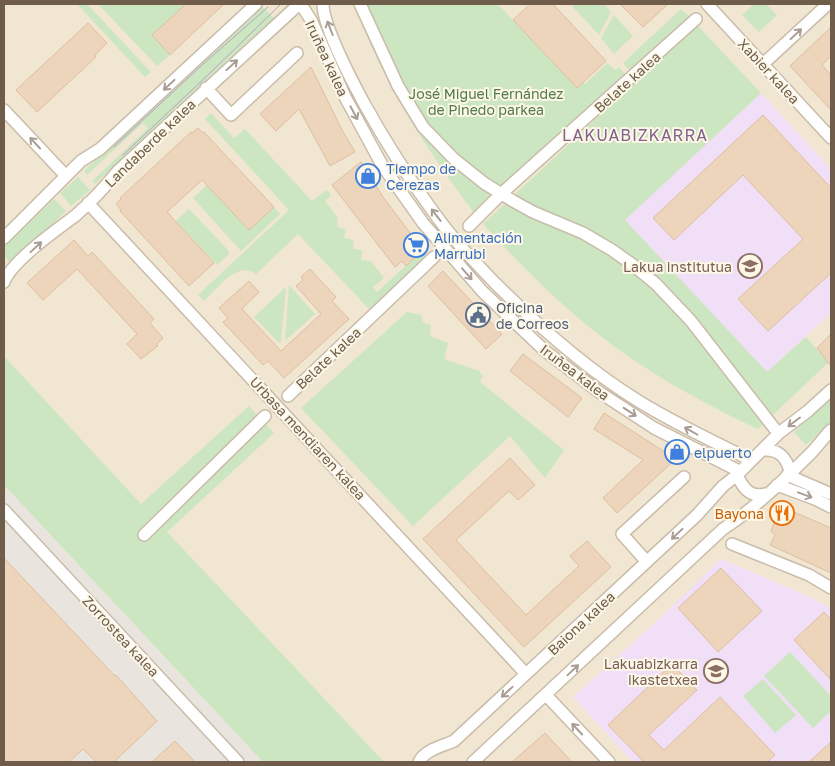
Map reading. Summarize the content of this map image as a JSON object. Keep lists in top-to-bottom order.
{
  "streets": {
    "street": [
      "Iruñea kalea",
      "Xabier kalea",
      "Belate kalea",
      "Landaberde kalea",
      "Urbasa mendiaren kalea",
      "Baiona kalea",
      "Zorrostea kalea"
    ]
  },
  "crossings": [
    ["Iruñea kalea", "Landaberde kalea"],
    ["Iruñea kalea", "Baiona kalea"],
    ["Landaberde kalea", "Urbasa mendiaren kalea"],
    ["Urbasa mendiaren kalea", "Baiona kalea"]
  ],
  "districts": ["LAKUABIZKARRA"],
  "parks": ["José Miguel Fernández de Pinedo parkea"],
  "places": {
    "shop": ["Tiempo de Cerezas", "elpuerto"],
    "supermarket": ["Alimentación Marrubi"],
    "school or university": ["Lakua institutua", "Lakuabizkarra ikastetxea"],
    "public building": ["Oficina de Correos"],
    "restaurant": ["Bayona"]
  }
}
